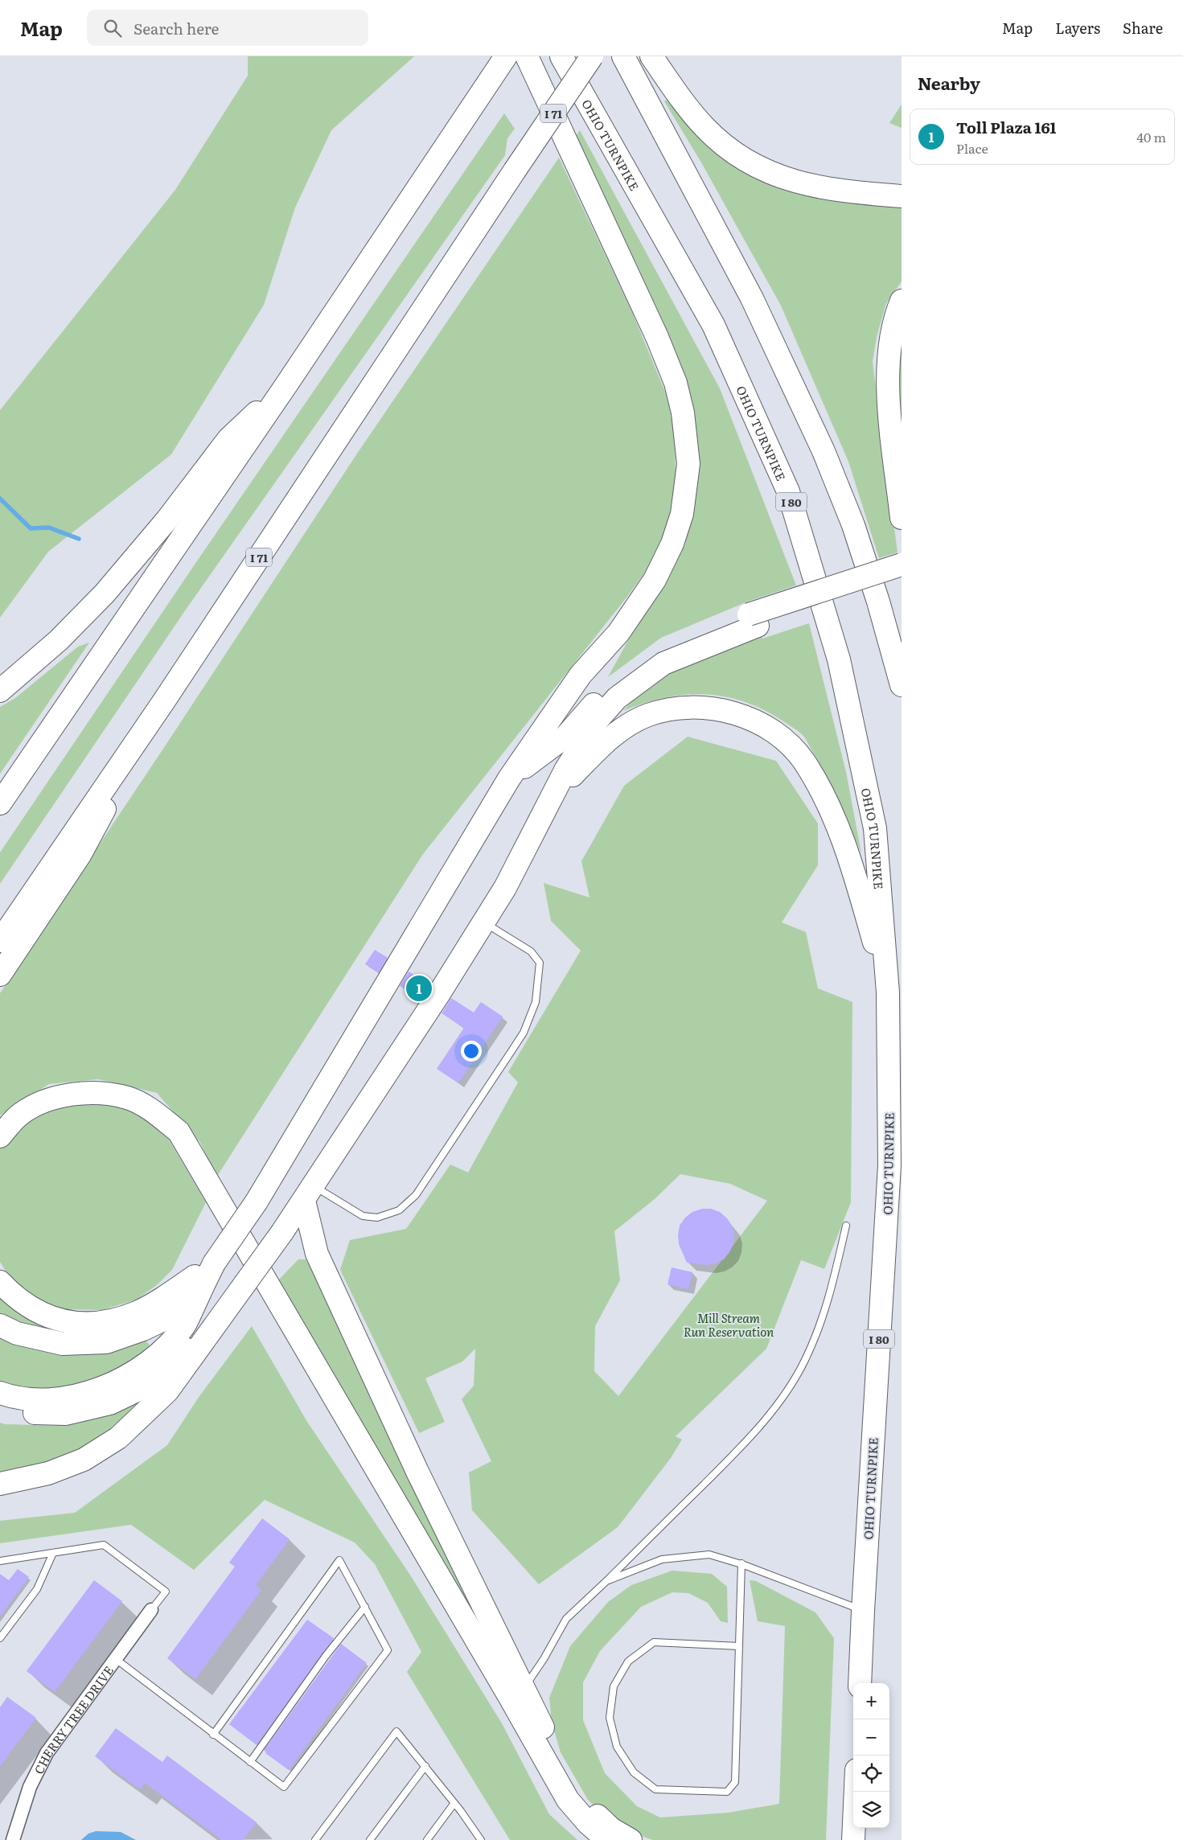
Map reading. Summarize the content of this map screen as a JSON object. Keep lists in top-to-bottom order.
{
  "streets": {
    "highway": ["I 71", "OHIO TURNPIKE", "I 80"],
    "street": ["CHERRY TREE DRIVE"]
  },
  "parks": ["Mill Stream Run Reservation"],
  "page": {
    "header": "Map",
    "search": "Search here",
    "nav": ["Map", "Layers", "Share"],
    "heading": "Nearby",
    "list": [
      {
        "mark": "1",
        "name": "Toll Plaza 161",
        "note": "Place",
        "value": "40 m"
      }
    ],
    "pins": "1",
    "map_buttons": ["+", "−"]
  }
}
